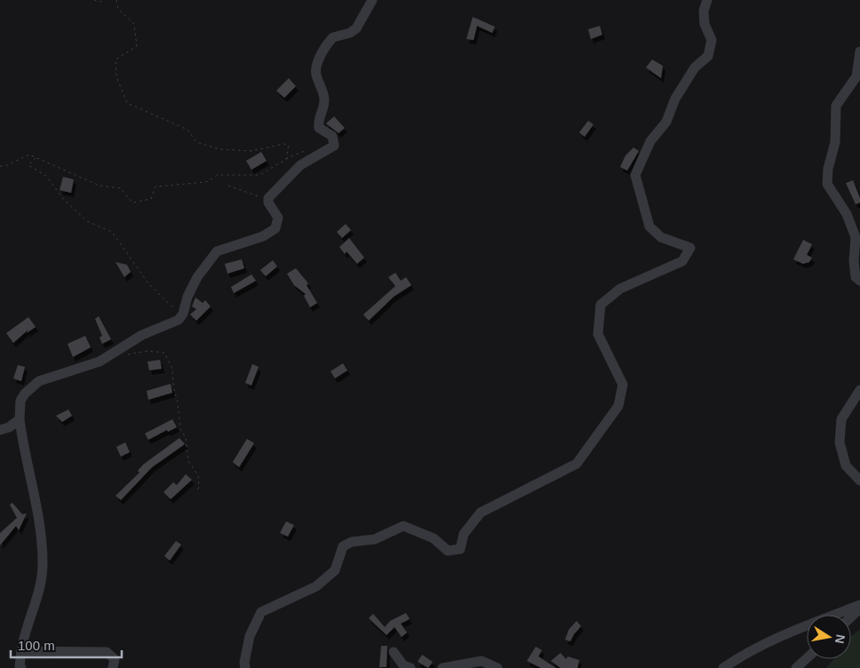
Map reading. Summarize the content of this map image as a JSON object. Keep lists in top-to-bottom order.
{
  "scale_bar": "100 m",
  "north": "right"
}
